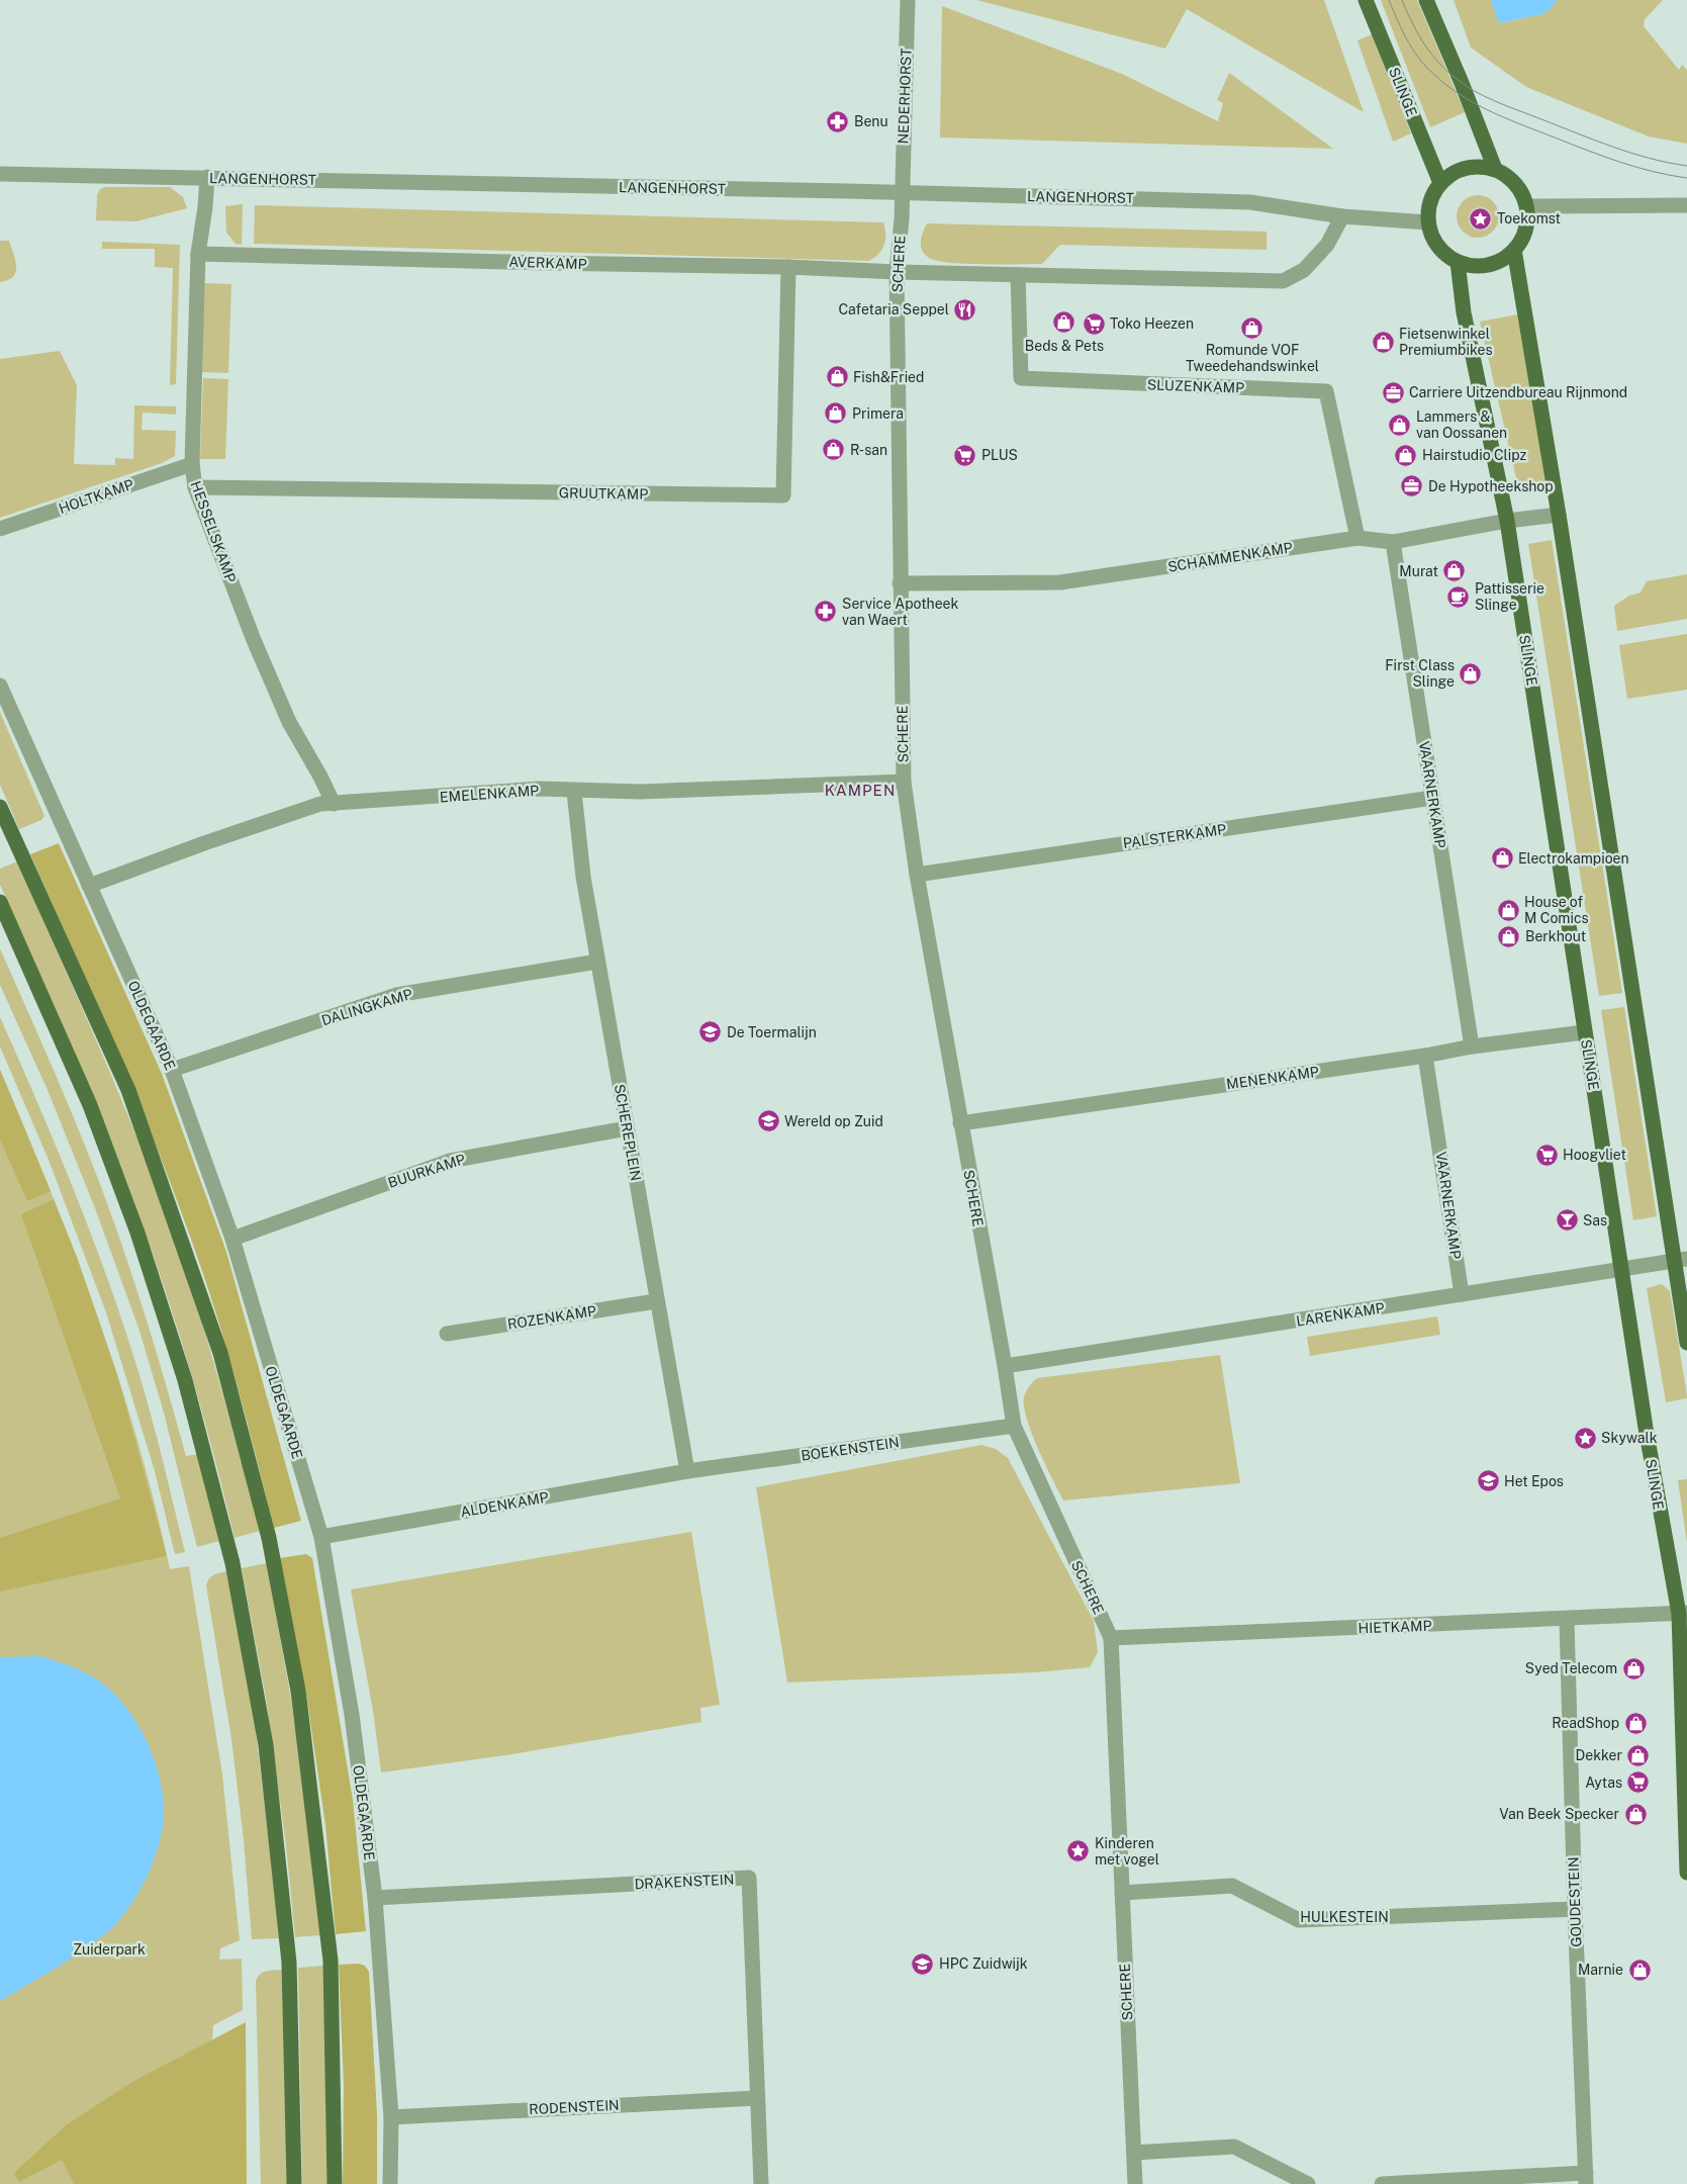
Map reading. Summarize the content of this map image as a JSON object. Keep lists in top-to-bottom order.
{
  "streets": {
    "main road": ["SLINGE"],
    "street": [
      "NEDERHORST",
      "LANGENHORST",
      "AVERKAMP",
      "SCHERE",
      "SLUZENKAMP",
      "GRUUTKAMP",
      "HOLTKAMP",
      "HESSELSKAMP",
      "SCHAMMENKAMP",
      "EMELENKAMP",
      "VAARNERKAMP",
      "PALSTERKAMP",
      "DALINGKAMP",
      "OLDEGAARDE",
      "MENENKAMP",
      "SCHEREPLEIN",
      "BUURKAMP",
      "LARENKAMP",
      "ROZENKAMP",
      "BOEKENSTEIN",
      "ALDENKAMP",
      "HIETKAMP",
      "DRAKENSTEIN",
      "GOUDESTEIN",
      "HULKESTEIN",
      "RODENSTEIN"
    ]
  },
  "crossings": [
    ["SLINGE", "LANGENHORST"],
    ["SLINGE", "SCHAMMENKAMP"],
    ["SLINGE", "MENENKAMP"],
    ["SLINGE", "LARENKAMP"],
    ["SLINGE", "HIETKAMP"],
    ["NEDERHORST", "LANGENHORST"],
    ["NEDERHORST", "SCHERE"],
    ["LANGENHORST", "SCHERE"],
    ["LANGENHORST", "HESSELSKAMP"],
    ["AVERKAMP", "SCHERE"],
    ["AVERKAMP", "GRUUTKAMP"],
    ["AVERKAMP", "HESSELSKAMP"],
    ["SCHERE", "SCHAMMENKAMP"],
    ["SCHERE", "EMELENKAMP"],
    ["SCHERE", "PALSTERKAMP"],
    ["SCHERE", "MENENKAMP"],
    ["SCHERE", "LARENKAMP"],
    ["SCHERE", "BOEKENSTEIN"],
    ["SCHERE", "HIETKAMP"],
    ["SCHERE", "HULKESTEIN"],
    ["SLUZENKAMP", "SCHAMMENKAMP"],
    ["GRUUTKAMP", "HESSELSKAMP"],
    ["HOLTKAMP", "HESSELSKAMP"],
    ["HESSELSKAMP", "EMELENKAMP"],
    ["SCHAMMENKAMP", "VAARNERKAMP"],
    ["EMELENKAMP", "OLDEGAARDE"],
    ["EMELENKAMP", "SCHEREPLEIN"],
    ["VAARNERKAMP", "PALSTERKAMP"],
    ["VAARNERKAMP", "MENENKAMP"],
    ["VAARNERKAMP", "LARENKAMP"],
    ["DALINGKAMP", "OLDEGAARDE"],
    ["DALINGKAMP", "SCHEREPLEIN"],
    ["OLDEGAARDE", "BUURKAMP"],
    ["OLDEGAARDE", "ALDENKAMP"],
    ["OLDEGAARDE", "DRAKENSTEIN"],
    ["OLDEGAARDE", "RODENSTEIN"],
    ["SCHEREPLEIN", "BUURKAMP"],
    ["SCHEREPLEIN", "ROZENKAMP"],
    ["SCHEREPLEIN", "BOEKENSTEIN"],
    ["SCHEREPLEIN", "ALDENKAMP"],
    ["BOEKENSTEIN", "ALDENKAMP"],
    ["HIETKAMP", "GOUDESTEIN"],
    ["DRAKENSTEIN", "RODENSTEIN"],
    ["GOUDESTEIN", "HULKESTEIN"]
  ],
  "districts": ["KAMPEN"],
  "parks": ["Zuiderpark"],
  "places": {
    "pharmacy": ["Benu", "Service Apotheek van Waert"],
    "place": ["Toekomst", "Skywalk", "Kinderen met vogel"],
    "restaurant": ["Cafetaria Seppel"],
    "shop": [
      "Beds & Pets",
      "Romunde VOF Tweedehandswinkel",
      "Fietsenwinkel Premiumbikes",
      "Fish&Fried",
      "Primera",
      "Lammers & van Oossanen",
      "R-san",
      "Hairstudio Clipz",
      "Murat",
      "First Class Slinge",
      "Electrokampioen",
      "House of M Comics",
      "Berkhout",
      "Syed Telecom",
      "ReadShop",
      "Dekker",
      "Van Beek Specker",
      "Marnie"
    ],
    "supermarket": [
      "Toko Heezen",
      "PLUS",
      "Hoogvliet",
      "Aytas"
    ],
    "office": ["Carriere Uitzendbureau Rijnmond", "De Hypotheekshop"],
    "cafe": ["Pattisserie Slinge"],
    "school or university": [
      "De Toermalijn",
      "Wereld op Zuid",
      "Het Epos",
      "HPC Zuidwijk"
    ],
    "bar": ["Sas"]
  }
}
